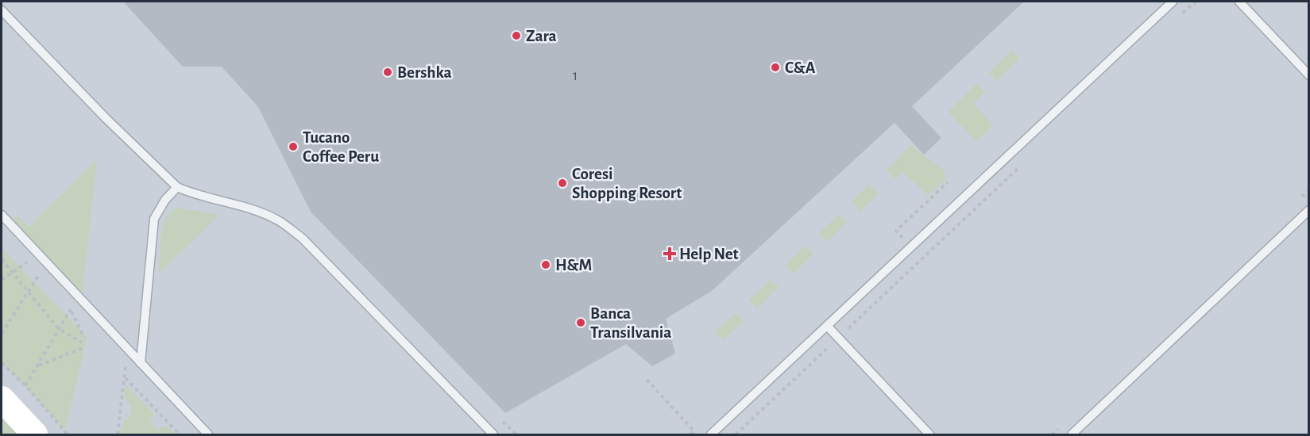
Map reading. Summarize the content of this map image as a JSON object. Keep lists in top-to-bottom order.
{
  "places": {
    "other": [
      "Zara",
      "C&A",
      "Bershka",
      "Tucano Coffee Peru",
      "Coresi Shopping Resort",
      "H&M",
      "Banca Transilvania"
    ],
    "health": ["Help Net"]
  },
  "house_numbers": ["1"]
}
